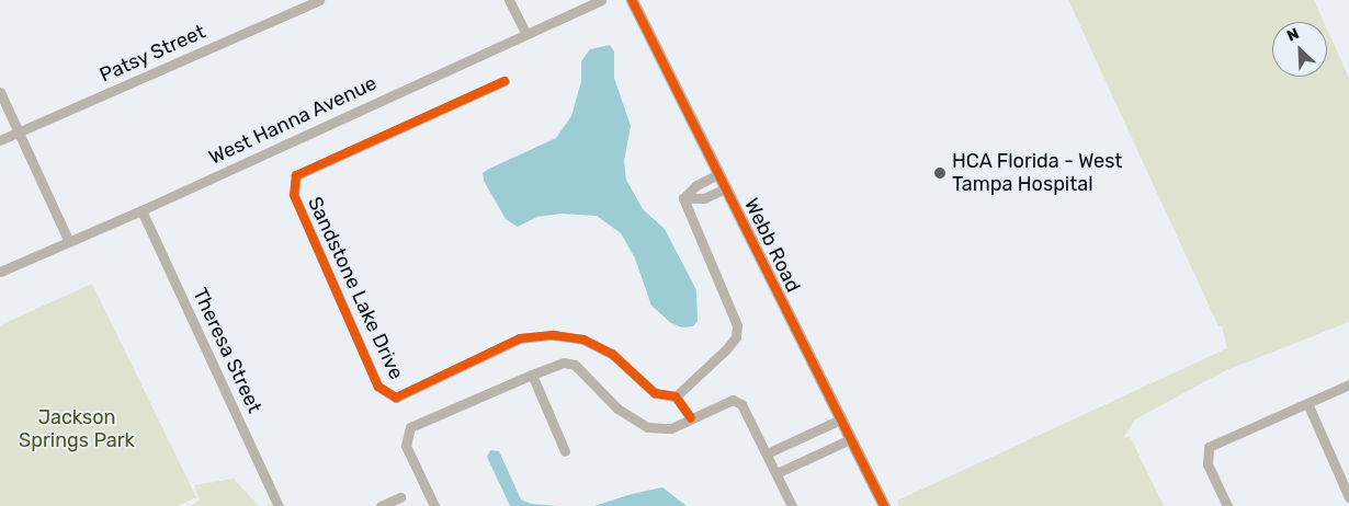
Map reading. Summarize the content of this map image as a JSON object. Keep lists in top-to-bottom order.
{
  "streets": {
    "street": [
      "Patsy Street",
      "West Hanna Avenue",
      "Webb Road",
      "Sandstone Lake Drive",
      "Theresa Street"
    ]
  },
  "crossings": [
    ["West Hanna Avenue", "Theresa Street"]
  ],
  "parks": ["Jackson Springs Park"],
  "places": ["HCA Florida - West Tampa Hospital"],
  "north": "top left"
}
